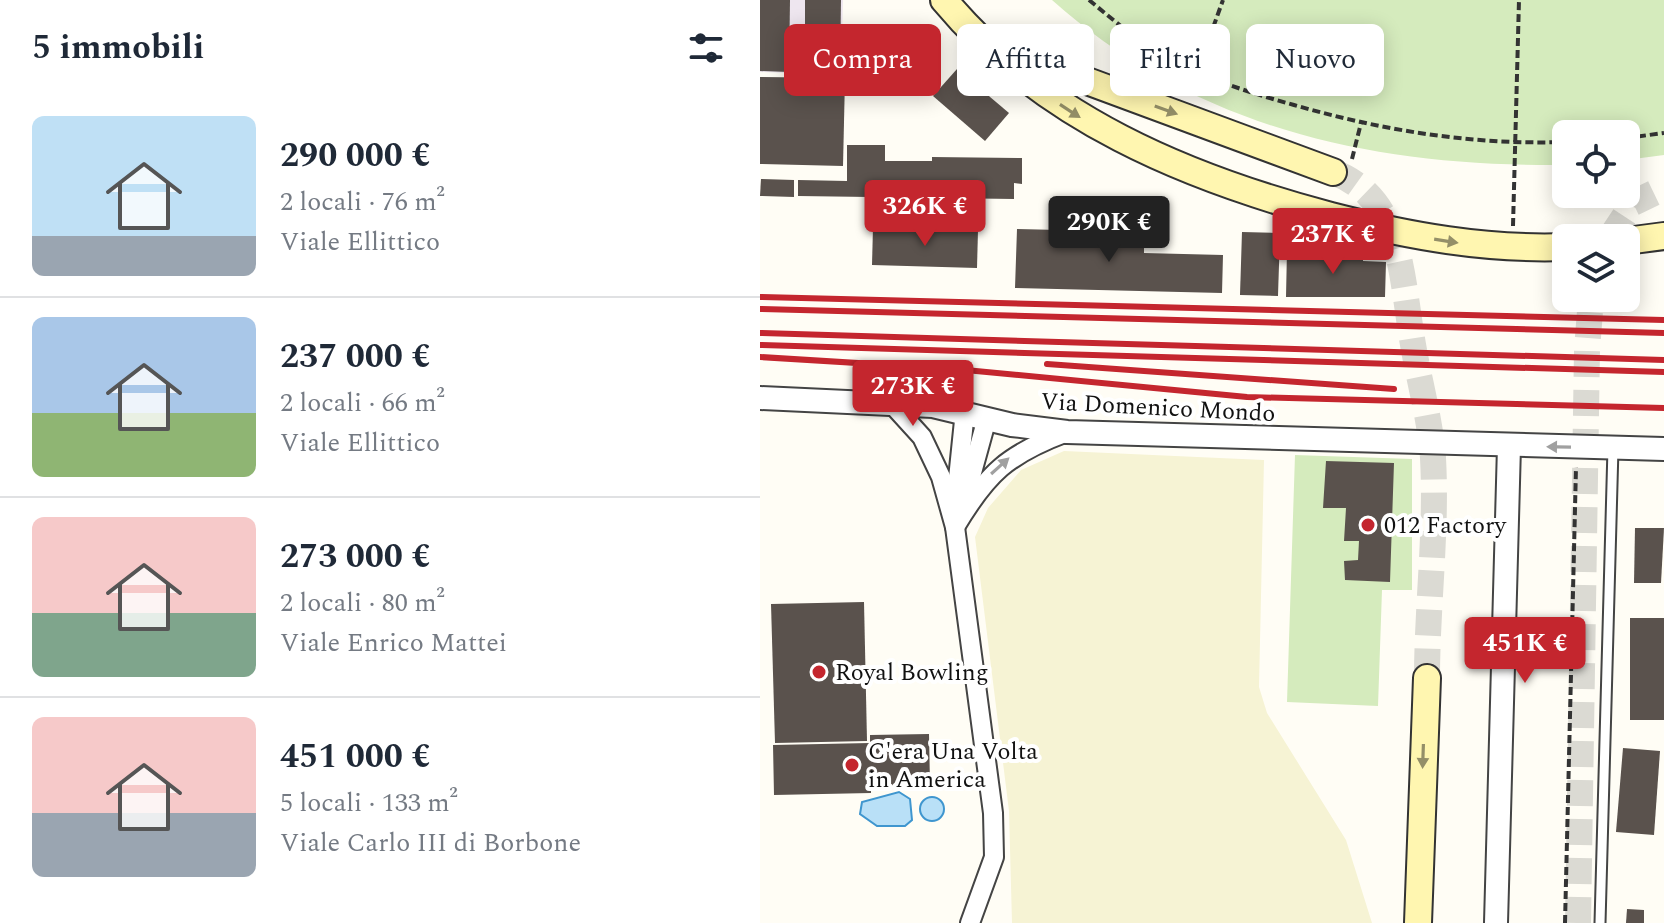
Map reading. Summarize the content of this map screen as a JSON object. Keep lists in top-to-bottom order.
{
  "streets": {
    "street": ["Via Domenico Mondo"]
  },
  "places": ["012 Factory", "Royal Bowling", "C'era Una Volta in America"],
  "page": {
    "heading": "5 immobili",
    "chip": [
      "Compra",
      "Affitta",
      "Filtri",
      "Nuovo"
    ],
    "list": [
      {
        "name": "290 000 €",
        "note": "2 locali · 76 m² · Viale Ellittico"
      },
      {
        "name": "237 000 €",
        "note": "2 locali · 66 m² · Viale Ellittico"
      },
      {
        "name": "273 000 €",
        "note": "2 locali · 80 m² · Viale Enrico Mattei"
      },
      {
        "name": "451 000 €",
        "note": "5 locali · 133 m² · Viale Carlo III di Borbone"
      }
    ],
    "price": [
      "326K €",
      "290K €",
      "237K €",
      "273K €",
      "451K €"
    ]
  }
}
